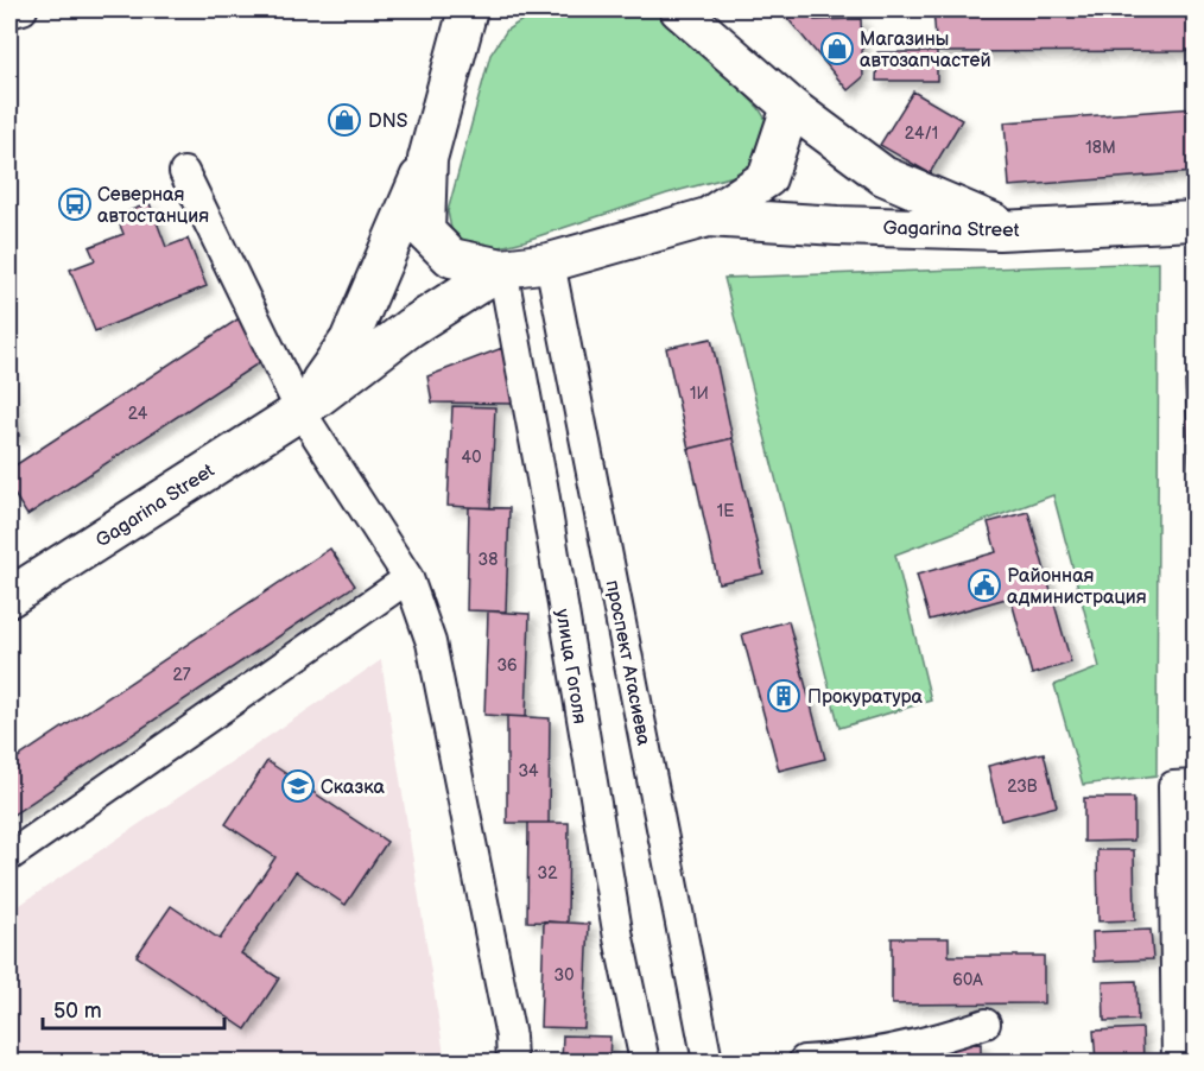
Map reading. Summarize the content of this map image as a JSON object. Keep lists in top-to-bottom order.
{
  "streets": {
    "main road": ["Gagarina Street"],
    "street": ["проспект Агасиева", "улица Гоголя"]
  },
  "crossings": [
    ["Gagarina Street", "улица Гоголя"]
  ],
  "places": {
    "shop": ["Магазины автозапчастей", "DNS"],
    "bus stop": ["Северная автостанция"],
    "public building": ["Районная администрация"],
    "building": ["Прокуратура"],
    "school or university": ["Сказка"]
  },
  "house_numbers": [
    "24/1",
    "18М",
    "1И",
    "24",
    "40",
    "1Е",
    "38",
    "36",
    "27",
    "34",
    "23В",
    "32",
    "30",
    "60А"
  ],
  "scale_bar": "50 m"
}
